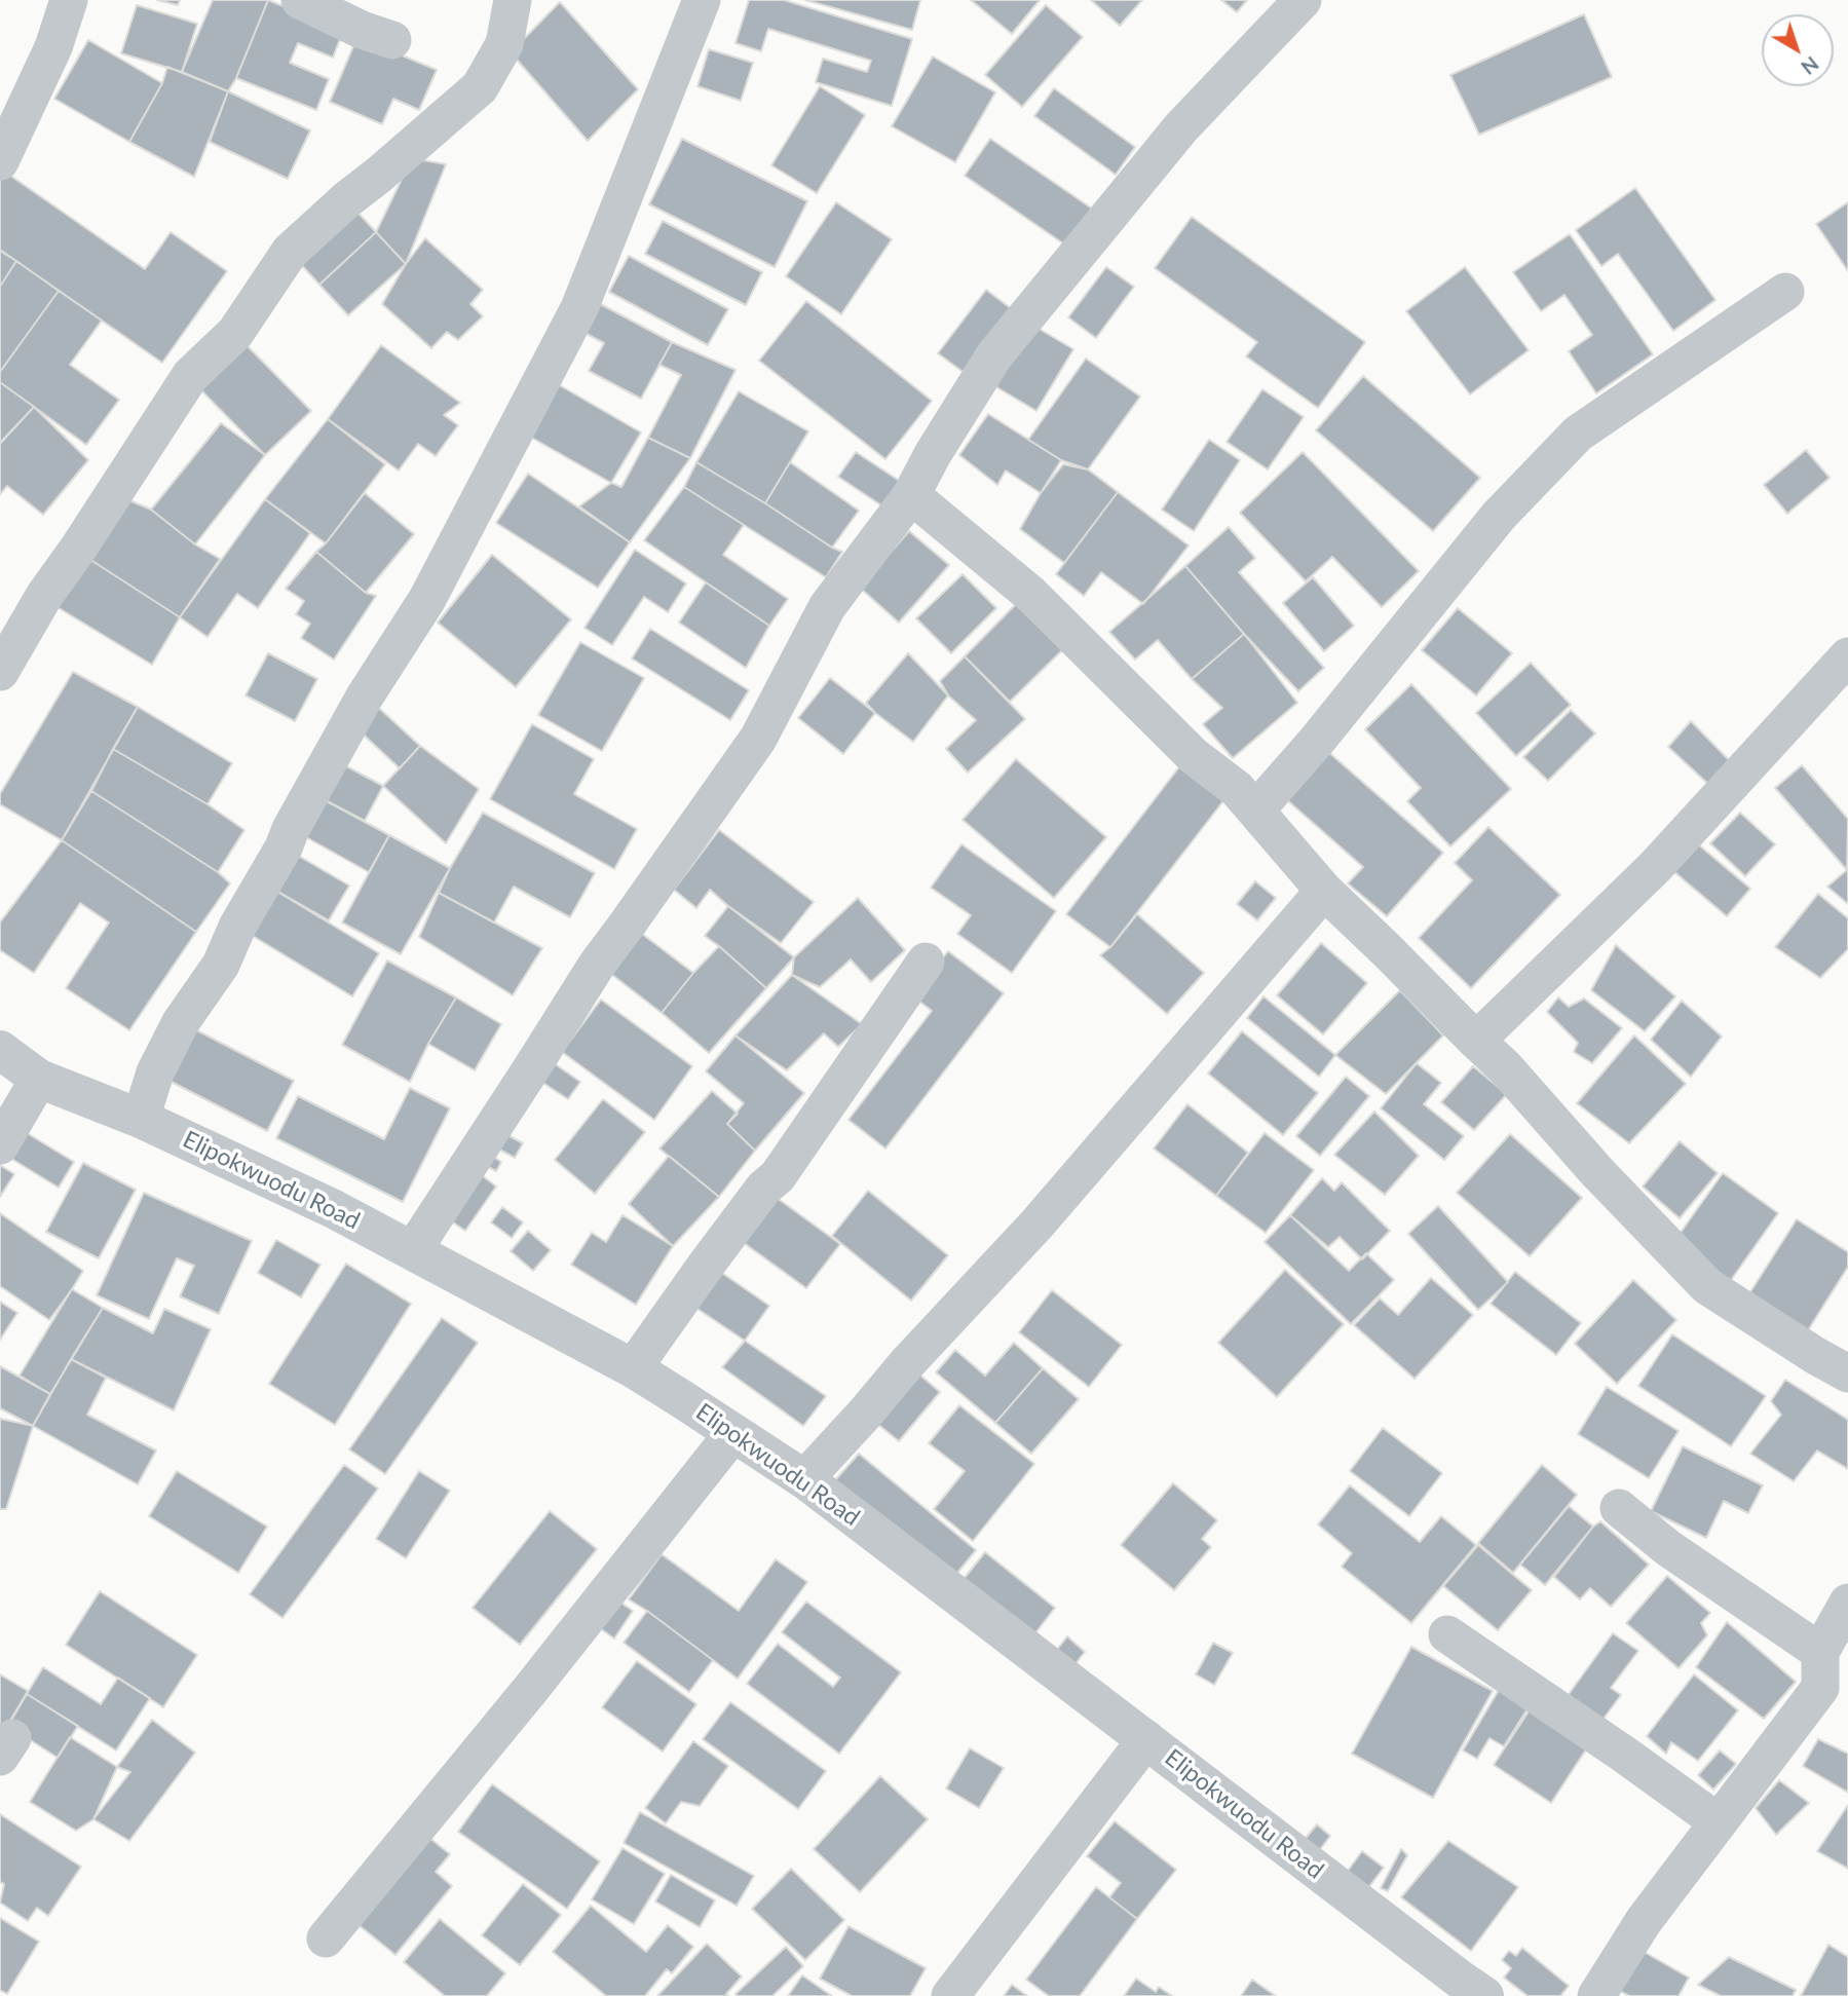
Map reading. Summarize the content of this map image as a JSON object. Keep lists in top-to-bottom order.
{
  "streets": {
    "street": ["Elipokwuodu Road"]
  },
  "north": "bottom right"
}
